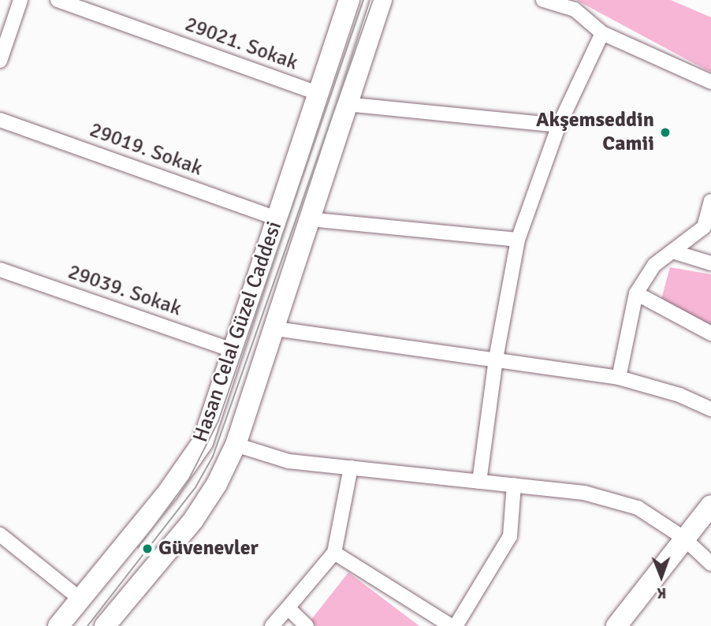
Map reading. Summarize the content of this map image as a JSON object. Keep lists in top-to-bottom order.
{
  "streets": {
    "main road": ["Hasan Celal Güzel Caddesi"],
    "street": ["29021. Sokak", "29019. Sokak", "29039. Sokak"]
  },
  "crossings": [
    ["29021. Sokak", "Hasan Celal Güzel Caddesi"],
    ["29019. Sokak", "Hasan Celal Güzel Caddesi"],
    ["29039. Sokak", "Hasan Celal Güzel Caddesi"]
  ],
  "places": ["Akşemseddin Camii", "Güvenevler"],
  "north": "bottom"
}
